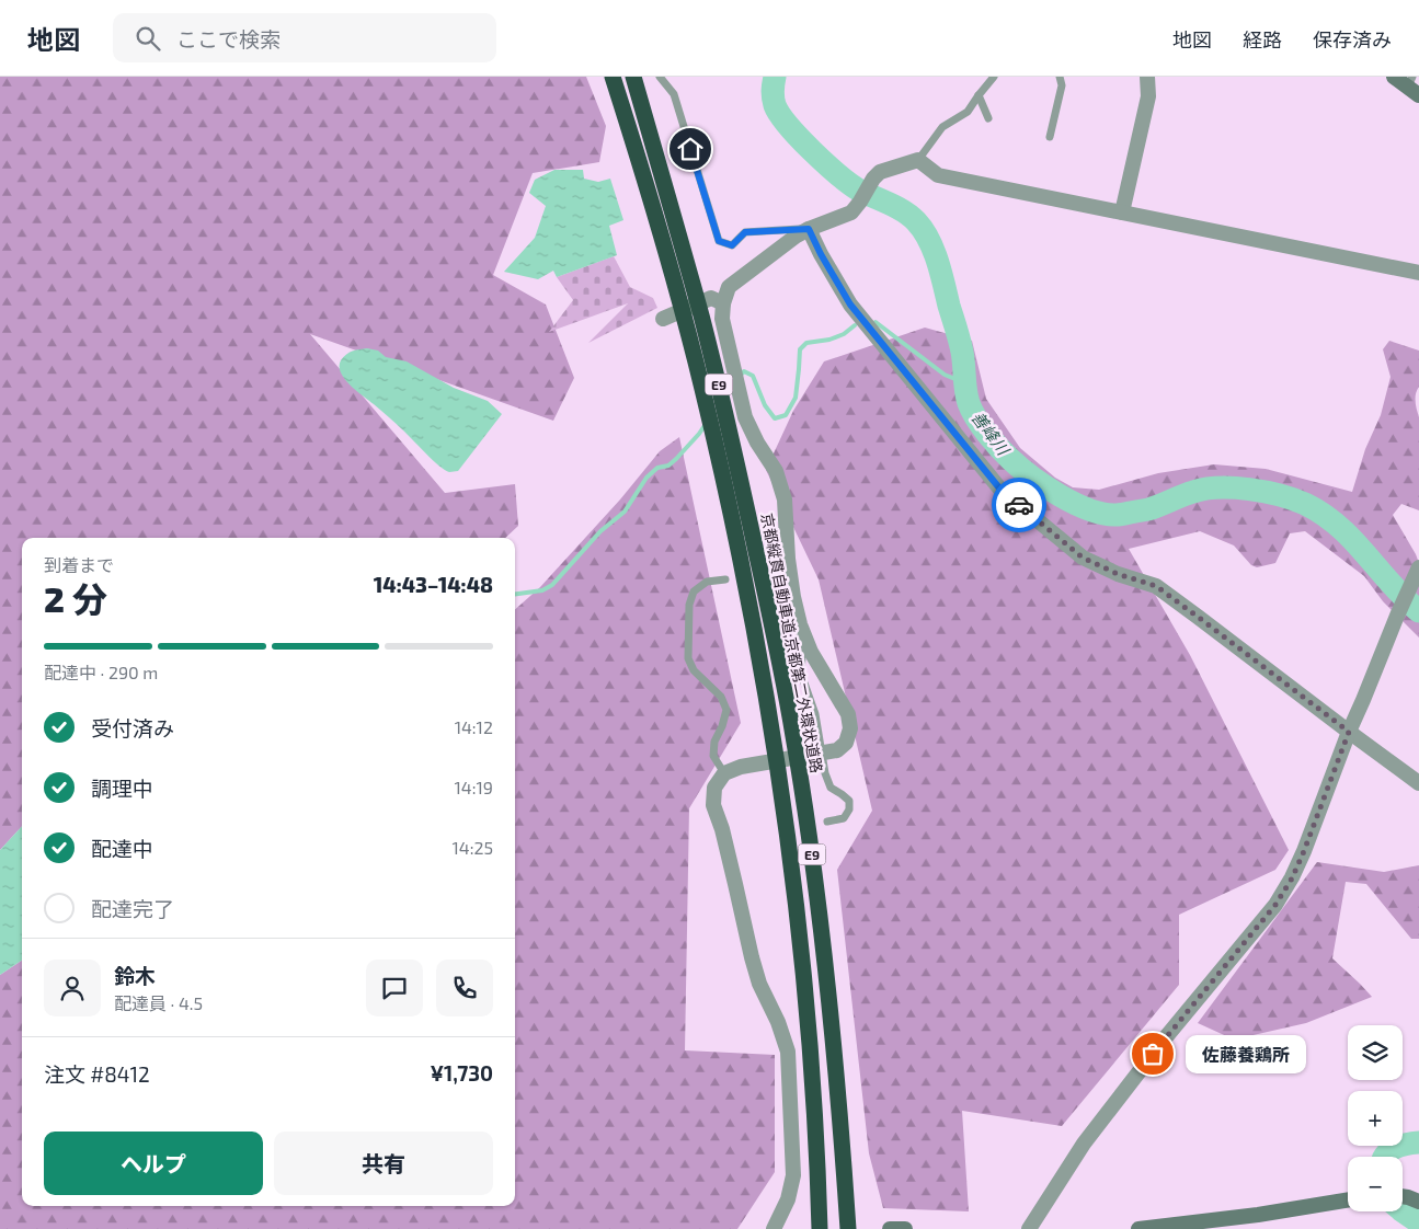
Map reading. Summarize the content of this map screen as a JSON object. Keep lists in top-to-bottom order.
{
  "streets": {
    "highway": ["E9", "京都縦貫自動車道;京都第二外環状道路"]
  },
  "water": ["善峰川"],
  "places": ["佐藤養鶏所"],
  "page": {
    "header": "地図",
    "search": "ここで検索",
    "nav": ["地図", "経路", "保存済み"],
    "heading": ["2 分", "到着まで", "14:43–14:48"],
    "panel": [
      "鈴木",
      "配達員 · 4.5",
      "注文 #8412",
      "¥1,730"
    ],
    "bar": "配達中 · 290 m",
    "list": [
      ["受付済み", "14:12"],
      ["調理中", "14:19"],
      ["配達中", "14:25"],
      "配達完了"
    ],
    "map_buttons": ["+", "−"],
    "bubble": "佐藤養鶏所",
    "buttons": ["ヘルプ", "共有"]
  }
}
